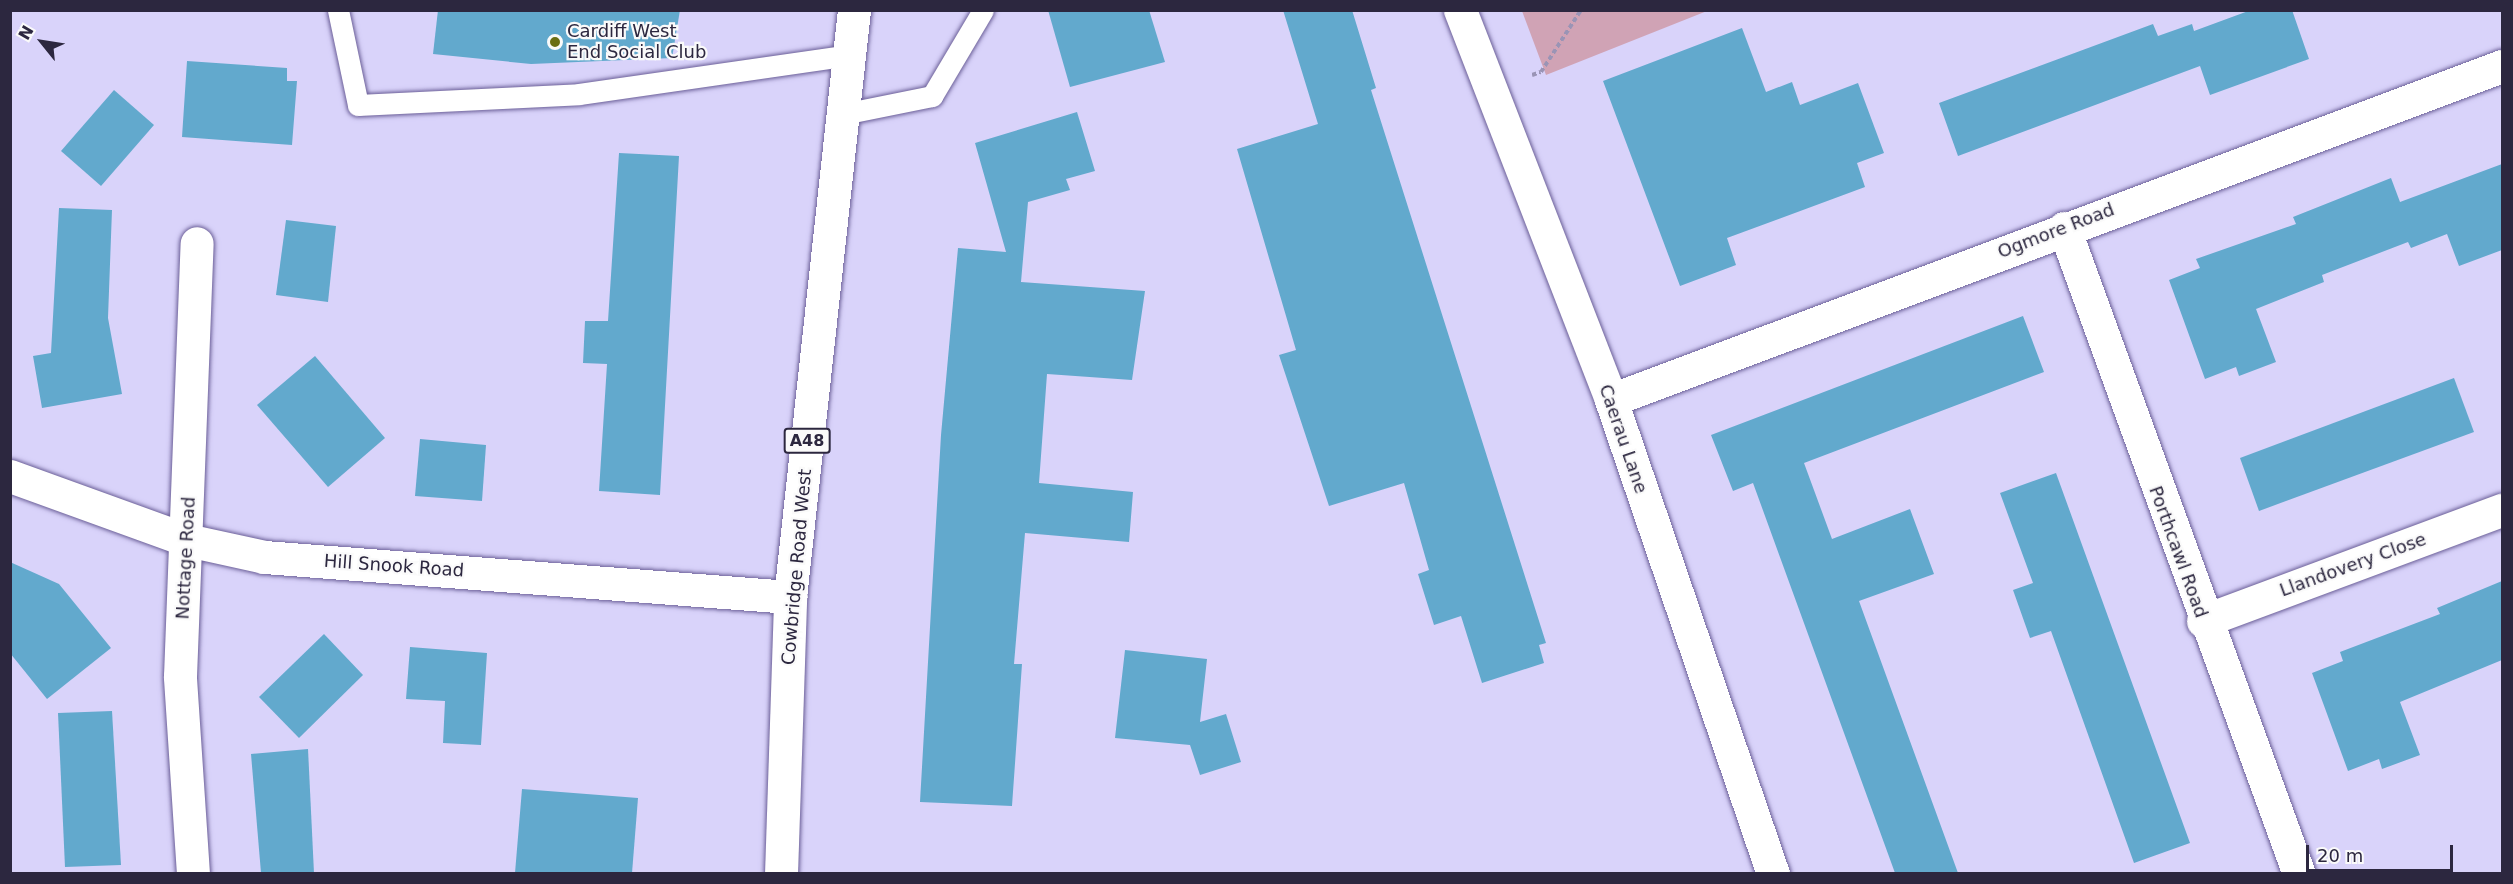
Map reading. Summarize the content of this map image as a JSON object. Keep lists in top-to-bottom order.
{
  "streets": {
    "main road": [
      "Ogmore Road",
      "Caerau Lane",
      "A48",
      "Porthcawl Road",
      "Nottage Road",
      "Llandovery Close",
      "Hill Snook Road",
      "Cowbridge Road West"
    ]
  },
  "crossings": [
    ["Ogmore Road", "Caerau Lane"],
    ["Ogmore Road", "Porthcawl Road"],
    ["Porthcawl Road", "Llandovery Close"],
    ["Nottage Road", "Hill Snook Road"],
    ["Hill Snook Road", "Cowbridge Road West"]
  ],
  "places": ["Cardiff West End Social Club"],
  "scale_bar": "20 m",
  "north": "top left"
}
